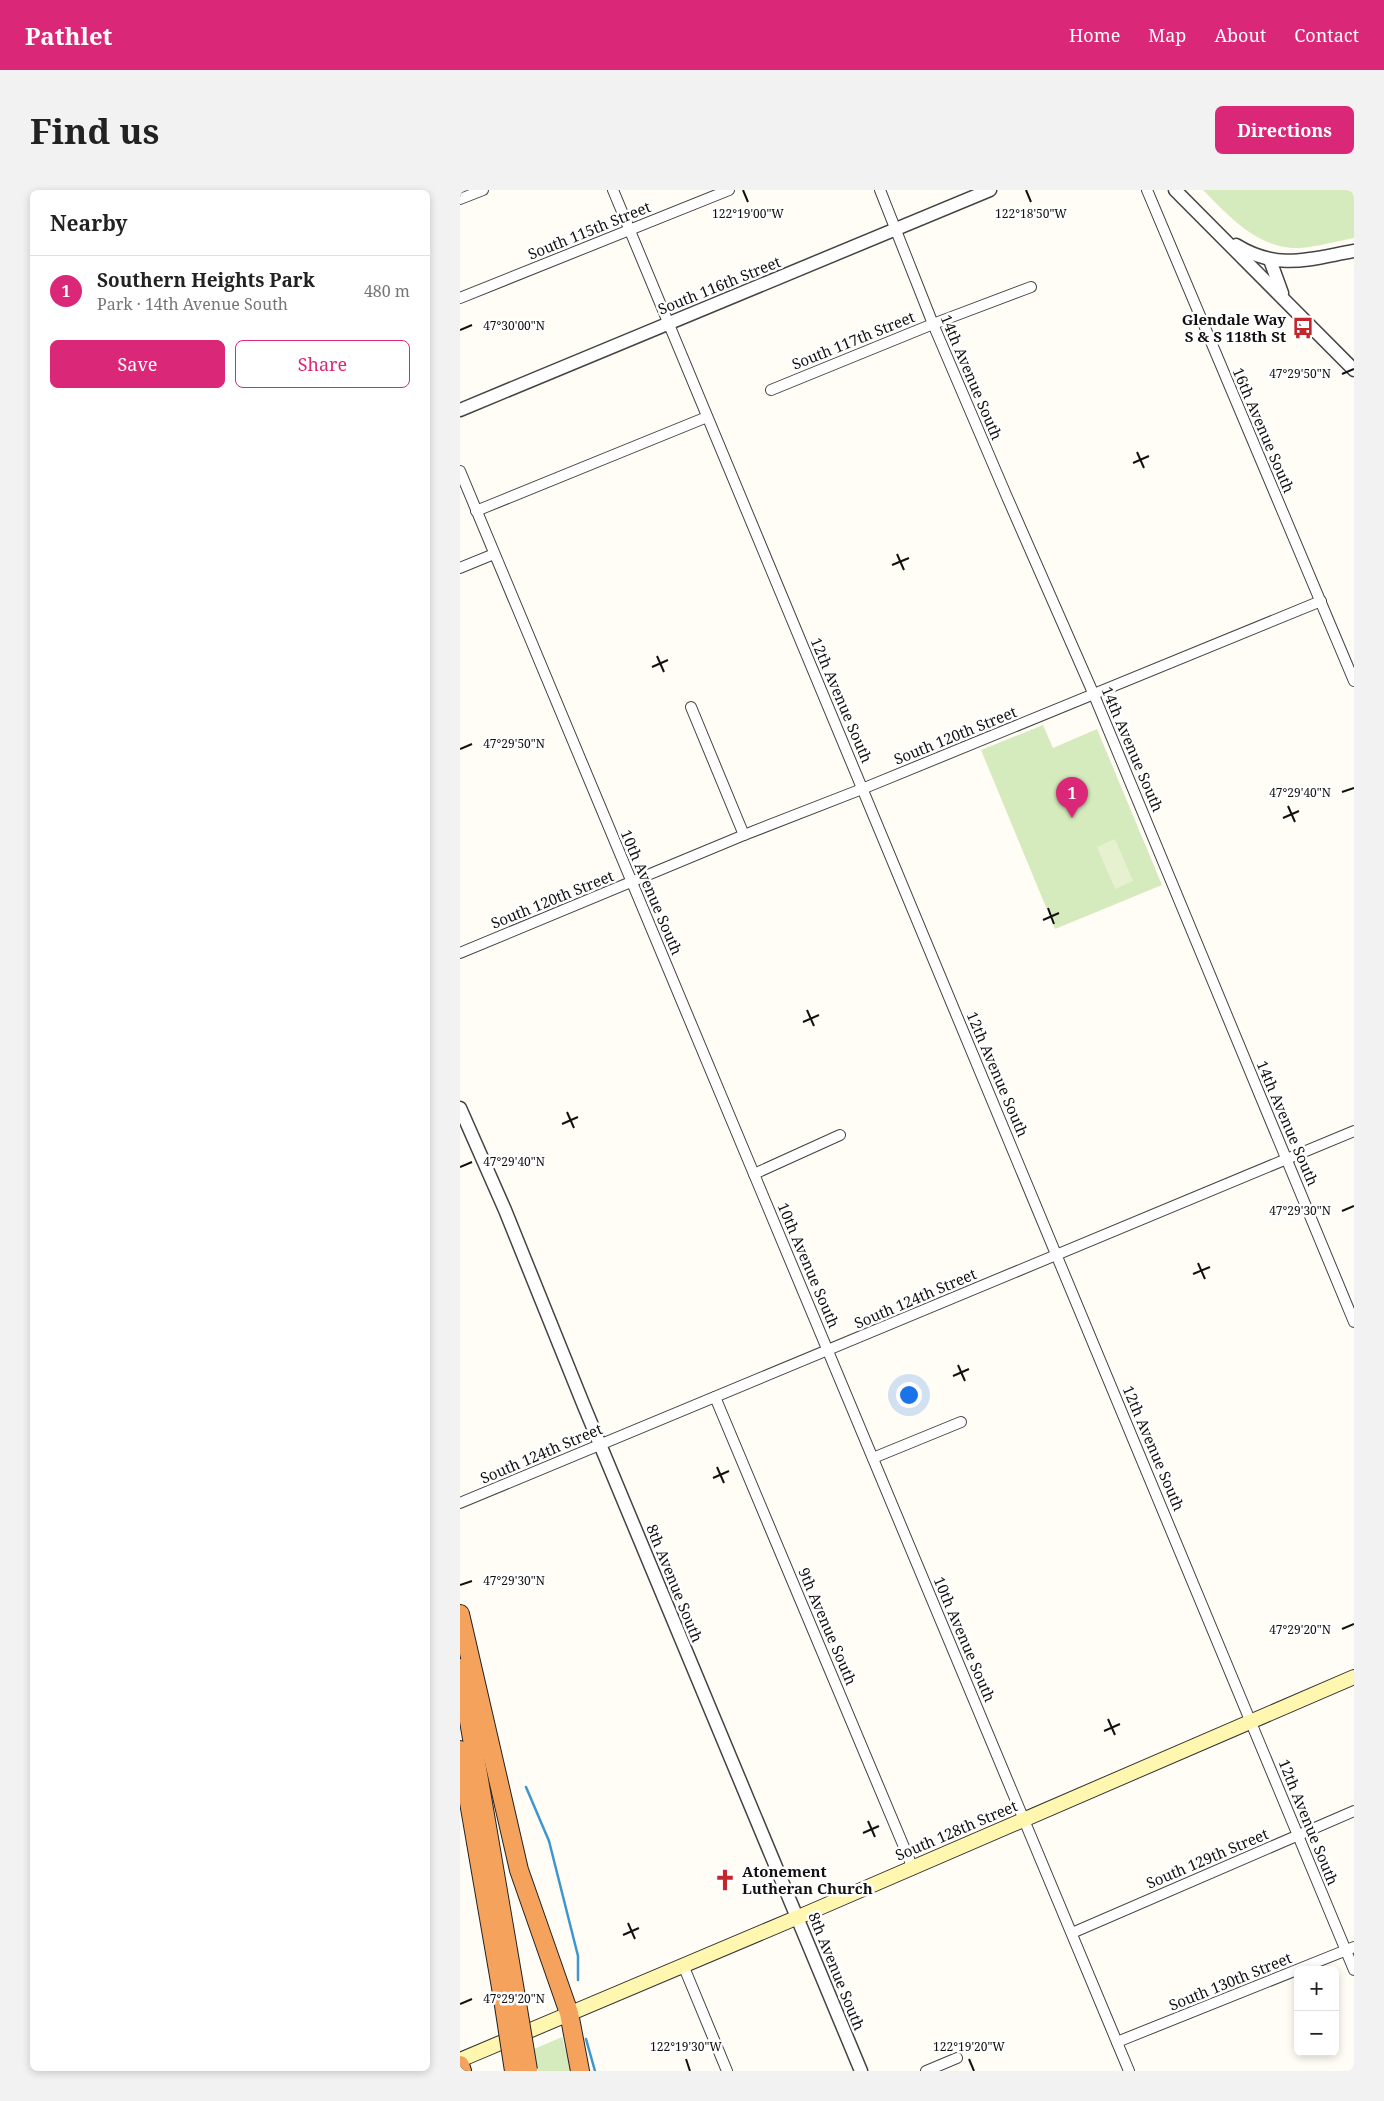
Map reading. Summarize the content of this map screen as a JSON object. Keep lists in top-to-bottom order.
{
  "streets": {
    "main road": ["South 128th Street"],
    "street": [
      "South 115th Street",
      "South 116th Street",
      "South 117th Street",
      "14th Avenue South",
      "16th Avenue South",
      "12th Avenue South",
      "South 120th Street",
      "10th Avenue South",
      "South 124th Street",
      "8th Avenue South",
      "9th Avenue South",
      "South 129th Street",
      "South 130th Street"
    ]
  },
  "crossings": [
    ["South 115th Street", "12th Avenue South"],
    ["South 116th Street", "14th Avenue South"],
    ["South 116th Street", "12th Avenue South"],
    ["South 117th Street", "14th Avenue South"],
    ["14th Avenue South", "South 120th Street"],
    ["14th Avenue South", "South 124th Street"],
    ["16th Avenue South", "South 120th Street"],
    ["12th Avenue South", "South 120th Street"],
    ["12th Avenue South", "South 124th Street"],
    ["12th Avenue South", "South 128th Street"],
    ["12th Avenue South", "South 129th Street"],
    ["12th Avenue South", "South 130th Street"],
    ["South 120th Street", "10th Avenue South"],
    ["10th Avenue South", "South 124th Street"],
    ["10th Avenue South", "South 128th Street"],
    ["10th Avenue South", "South 129th Street"],
    ["10th Avenue South", "South 130th Street"],
    ["South 124th Street", "8th Avenue South"],
    ["South 124th Street", "9th Avenue South"],
    ["8th Avenue South", "South 128th Street"],
    ["9th Avenue South", "South 128th Street"]
  ],
  "places": {
    "bus stop": ["Glendale Way S & S 118th St"],
    "church": ["Atonement Lutheran Church"]
  },
  "page": {
    "header": "Pathlet",
    "nav": [
      "Home",
      "Map",
      "About",
      "Contact"
    ],
    "buttons": [
      "Directions",
      ["Save", "Share"]
    ],
    "title": "Find us",
    "heading": "Nearby",
    "list": [
      {
        "mark": "1",
        "name": "Southern Heights Park",
        "note": "Park · 14th Avenue South",
        "value": "480 m"
      }
    ],
    "pins": "1",
    "map_buttons": ["+", "−"]
  },
  "coordinates": [
    "122°19'00\"W",
    "122°18'50\"W",
    "47°30'00\"N",
    "47°29'50\"N",
    "47°29'40\"N",
    "47°29'30\"N",
    "47°29'20\"N",
    "122°19'30\"W",
    "122°19'20\"W"
  ]
}
